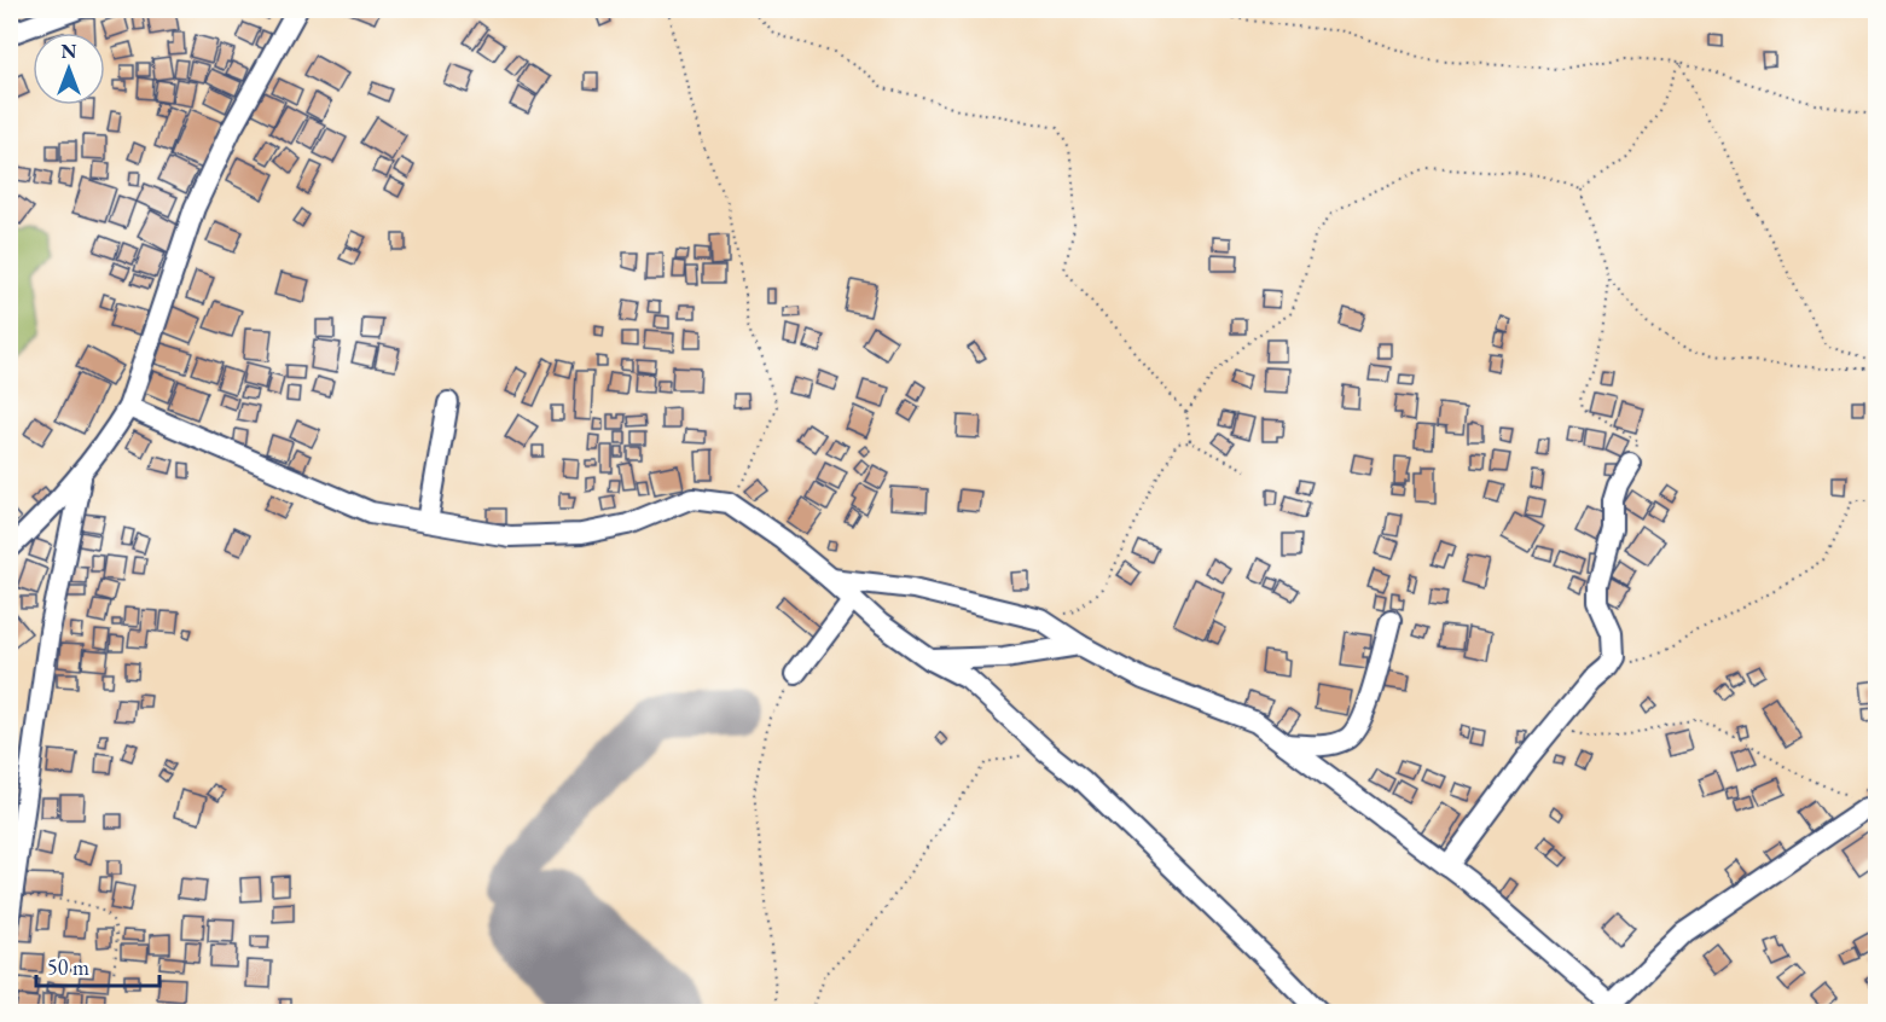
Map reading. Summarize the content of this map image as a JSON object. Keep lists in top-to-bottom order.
{
  "scale_bar": "50 m",
  "north": "top"
}
